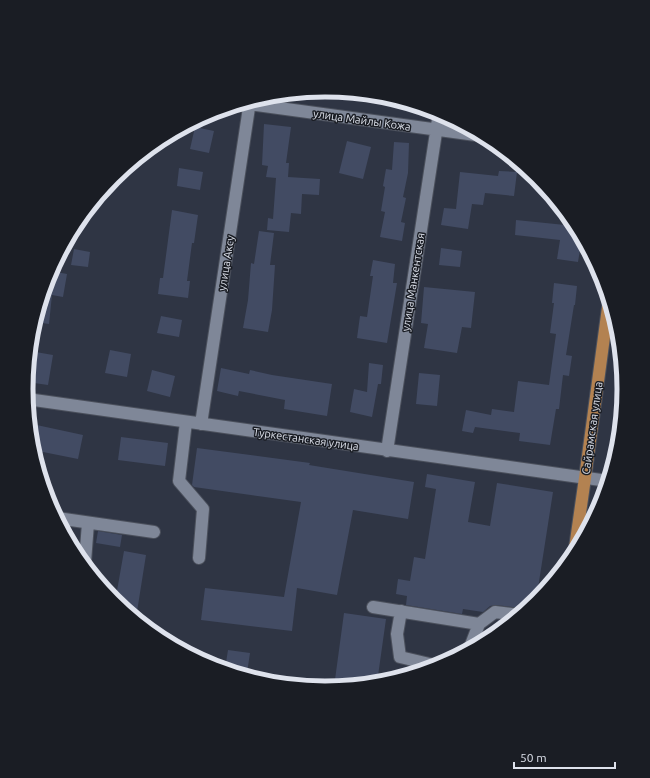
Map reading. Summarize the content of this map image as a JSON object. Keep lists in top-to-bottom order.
{
  "streets": {
    "main road": ["Сайрамская улица"],
    "street": [
      "улица Майлы Кожа",
      "улица Аксу",
      "улица Манкентская",
      "Туркестанская улица"
    ]
  },
  "crossings": [
    ["улица Майлы Кожа", "улица Манкентская"],
    ["улица Аксу", "Туркестанская улица"],
    ["улица Манкентская", "Туркестанская улица"],
    ["Сайрамская улица", "Туркестанская улица"]
  ],
  "scale_bar": "50 m"
}
